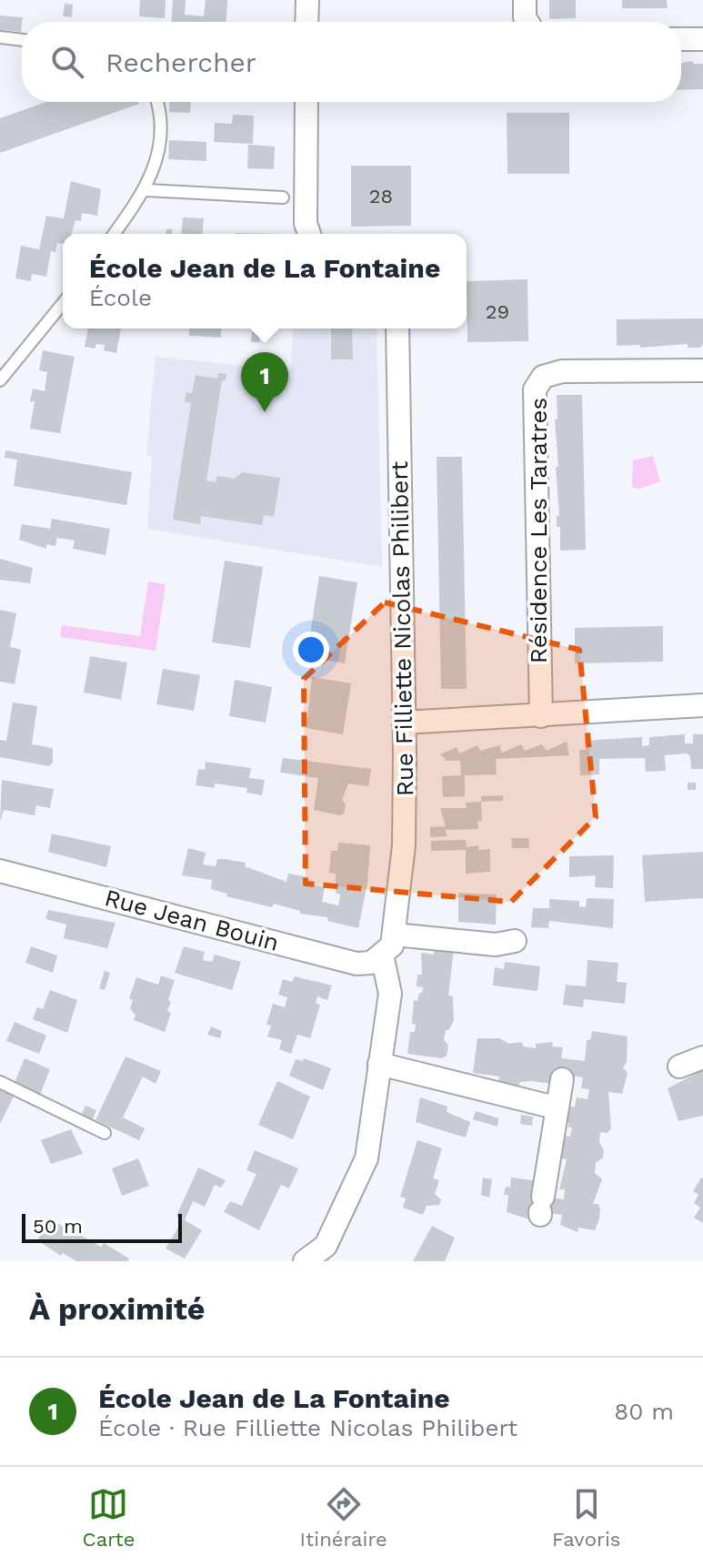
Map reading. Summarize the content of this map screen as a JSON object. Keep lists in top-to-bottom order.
{
  "streets": {
    "street": ["Résidence Les Taratres", "Rue Filliette Nicolas Philibert", "Rue Jean Bouin"]
  },
  "crossings": [
    ["Rue Filliette Nicolas Philibert", "Rue Jean Bouin"]
  ],
  "house_numbers": ["28", "29"],
  "scale_bar": "50 m",
  "page": {
    "search": "Rechercher",
    "popup": ["École Jean de La Fontaine", "École"],
    "pins": "1",
    "scale": "50 m",
    "heading": "À proximité",
    "list": [
      {
        "mark": "1",
        "name": "École Jean de La Fontaine",
        "note": "École · Rue Filliette Nicolas Philibert",
        "value": "80 m"
      }
    ],
    "nav": ["Carte", "Itinéraire", "Favoris"]
  }
}
